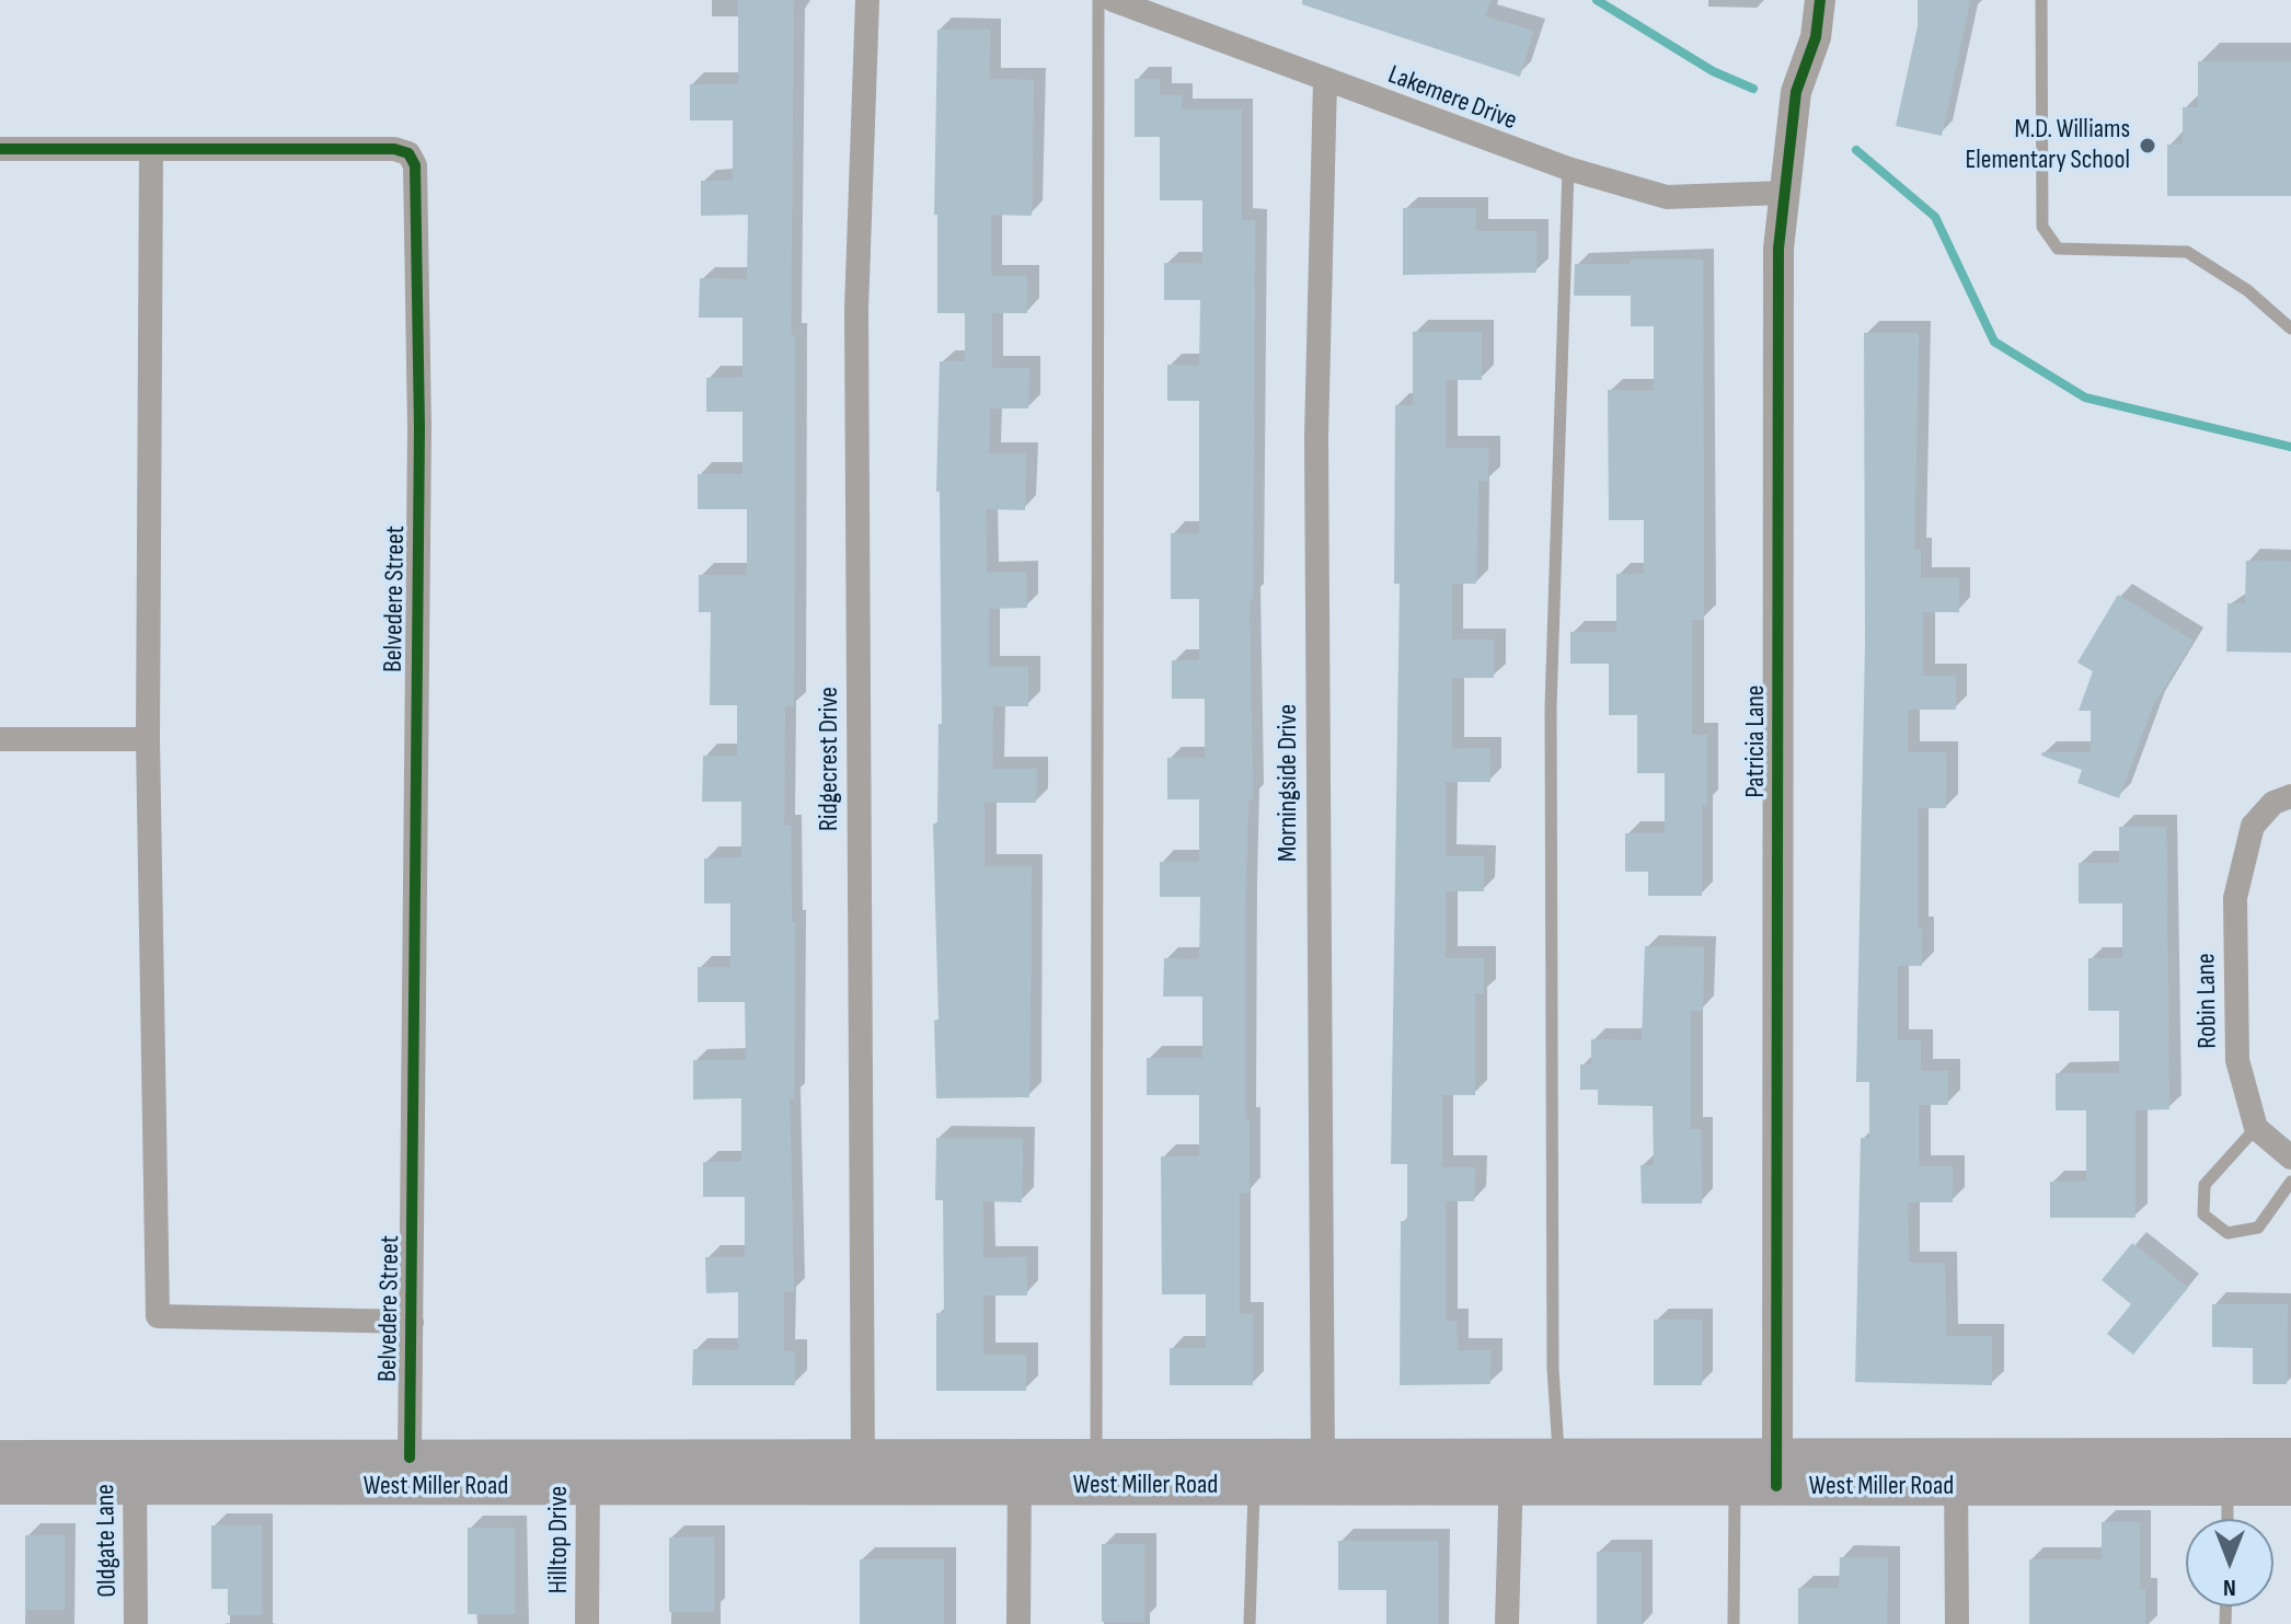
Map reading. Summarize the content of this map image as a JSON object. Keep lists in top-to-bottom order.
{
  "streets": {
    "main road": ["West Miller Road"],
    "street": [
      "Lakemere Drive",
      "Belvedere Street",
      "Patricia Lane",
      "Ridgecrest Drive",
      "Morningside Drive",
      "Robin Lane",
      "Hilltop Drive",
      "Oldgate Lane"
    ]
  },
  "crossings": [
    ["Lakemere Drive", "Patricia Lane"],
    ["Lakemere Drive", "Morningside Drive"],
    ["Belvedere Street", "West Miller Road"],
    ["Patricia Lane", "West Miller Road"],
    ["Ridgecrest Drive", "West Miller Road"],
    ["Morningside Drive", "West Miller Road"],
    ["West Miller Road", "Hilltop Drive"],
    ["West Miller Road", "Oldgate Lane"]
  ],
  "places": ["M.D. Williams Elementary School"],
  "north": "bottom"
}
